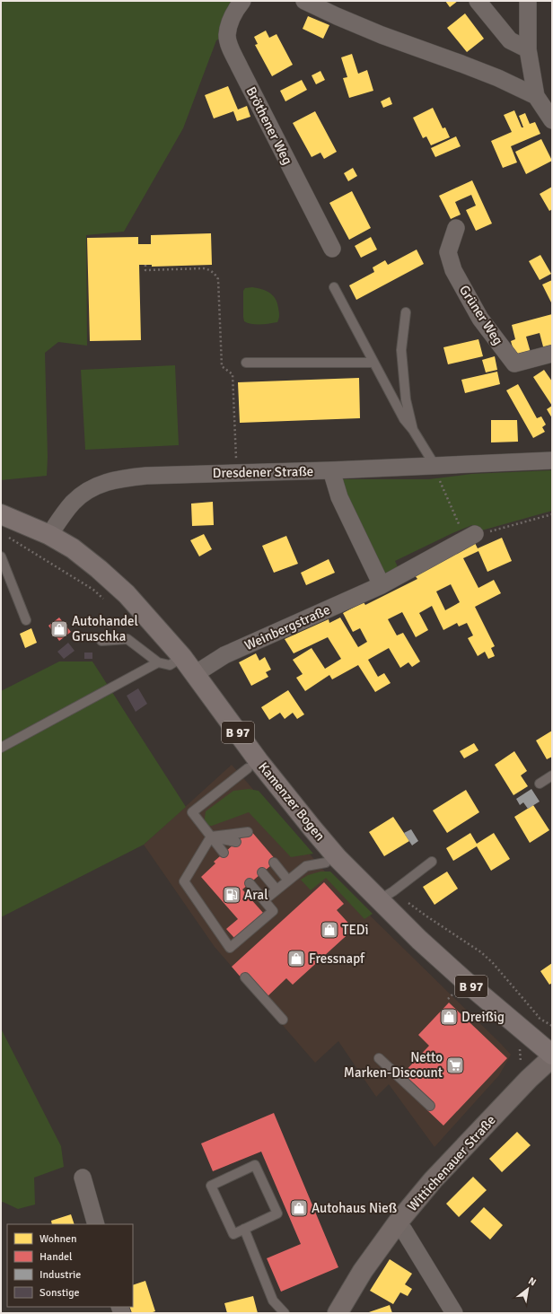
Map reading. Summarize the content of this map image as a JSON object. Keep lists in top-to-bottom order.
{
  "streets": {
    "main road": ["B 97", "Kamenzer Bogen", "Wittichenauer Straße"],
    "street": [
      "Bröthener Weg",
      "Grüner Weg",
      "Dresdener Straße",
      "Weinbergstraße"
    ]
  },
  "crossings": [
    ["Dresdener Straße", "B 97"],
    ["Dresdener Straße", "Kamenzer Bogen"],
    ["Weinbergstraße", "Kamenzer Bogen"],
    ["B 97", "Kamenzer Bogen"],
    ["Kamenzer Bogen", "Wittichenauer Straße"]
  ],
  "places": {
    "shop": [
      "Autohandel Gruschka",
      "TEDi",
      "Fressnapf",
      "Dreißig",
      "Autohaus Nieß"
    ],
    "fuel station": ["Aral"],
    "supermarket": ["Netto Marken-Discount"]
  },
  "legend": [
    "Wohnen",
    "Handel",
    "Industrie",
    "Sonstige"
  ],
  "north": "top right"
}
